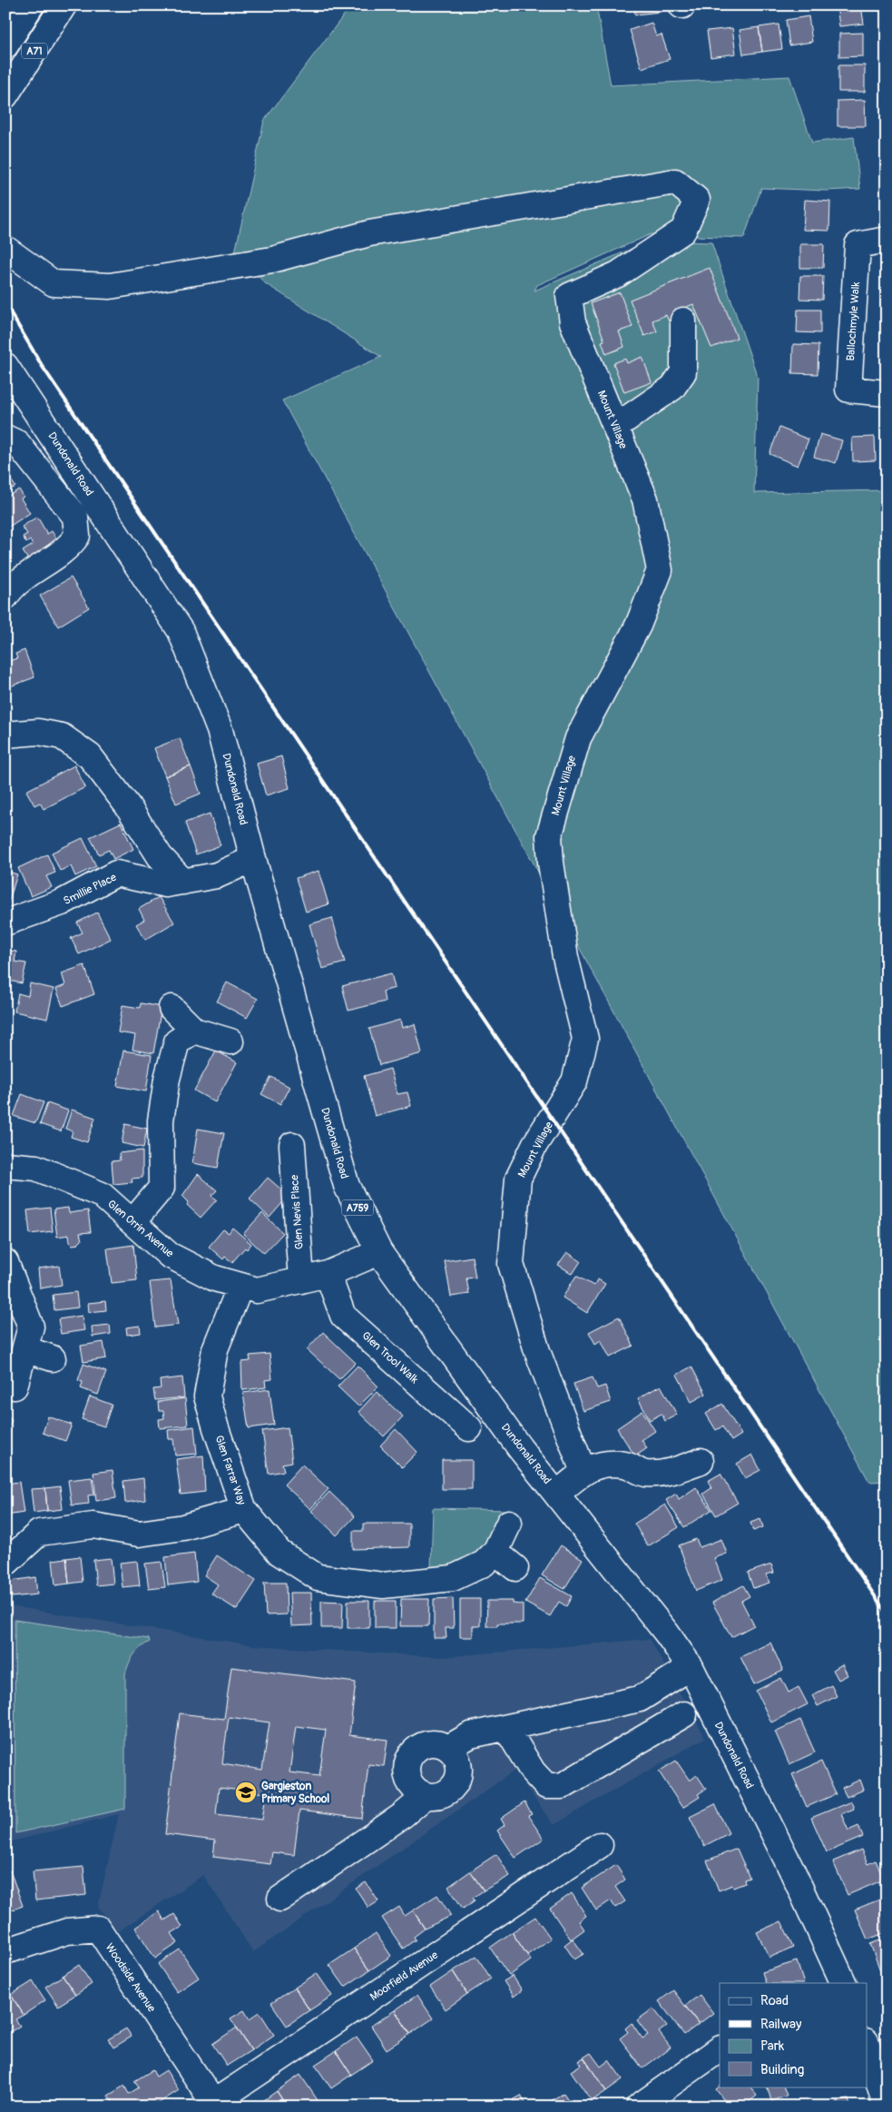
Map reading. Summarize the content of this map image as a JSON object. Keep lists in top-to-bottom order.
{
  "streets": {
    "street": [
      "A71",
      "Ballochmyle Walk",
      "Mount Village",
      "Dundonald Road",
      "Smillie Place",
      "A759",
      "Glen Nevis Place",
      "Glen Orrin Avenue",
      "Glen Trool Walk",
      "Glen Farrar Way",
      "Moorfield Avenue",
      "Woodside Avenue"
    ]
  },
  "crossings": [
    ["Dundonald Road", "Smillie Place"],
    ["Dundonald Road", "Glen Orrin Avenue"],
    ["Glen Nevis Place", "Glen Orrin Avenue"],
    ["Glen Orrin Avenue", "Glen Trool Walk"],
    ["Glen Orrin Avenue", "Glen Farrar Way"],
    ["Moorfield Avenue", "Woodside Avenue"]
  ],
  "places": {
    "school or university": ["Gargieston Primary School"]
  },
  "legend": [
    "Road",
    "Railway",
    "Park",
    "Building"
  ]
}
